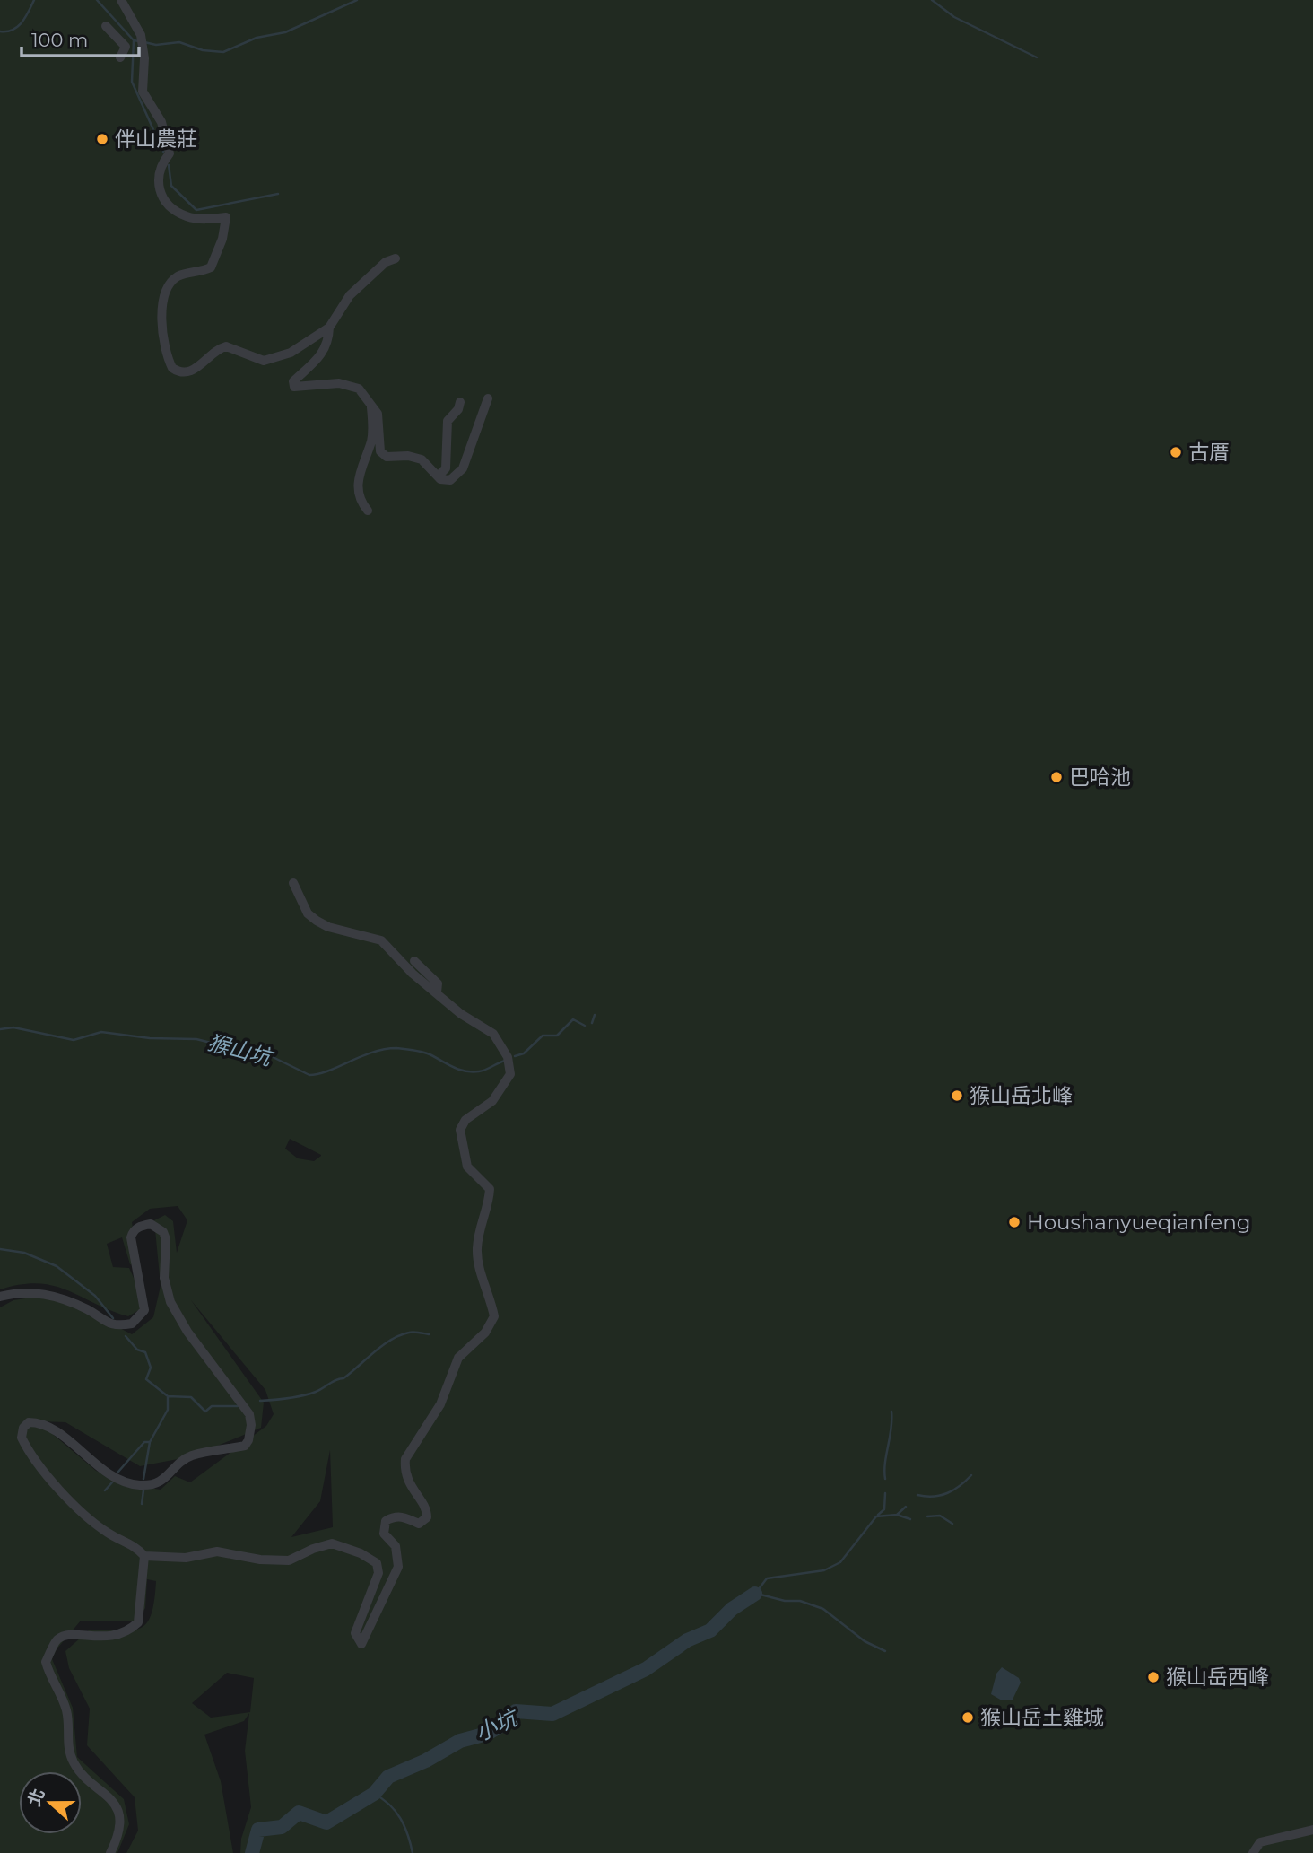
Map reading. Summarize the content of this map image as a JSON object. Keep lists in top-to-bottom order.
{
  "water": ["猴山坑", "小坑"],
  "places": [
    "伴山農莊",
    "古厝",
    "巴哈池",
    "猴山岳北峰",
    "Houshanyueqianfeng",
    "猴山岳西峰",
    "猴山岳土雞城"
  ],
  "scale_bar": "100 m",
  "north": "left"
}
